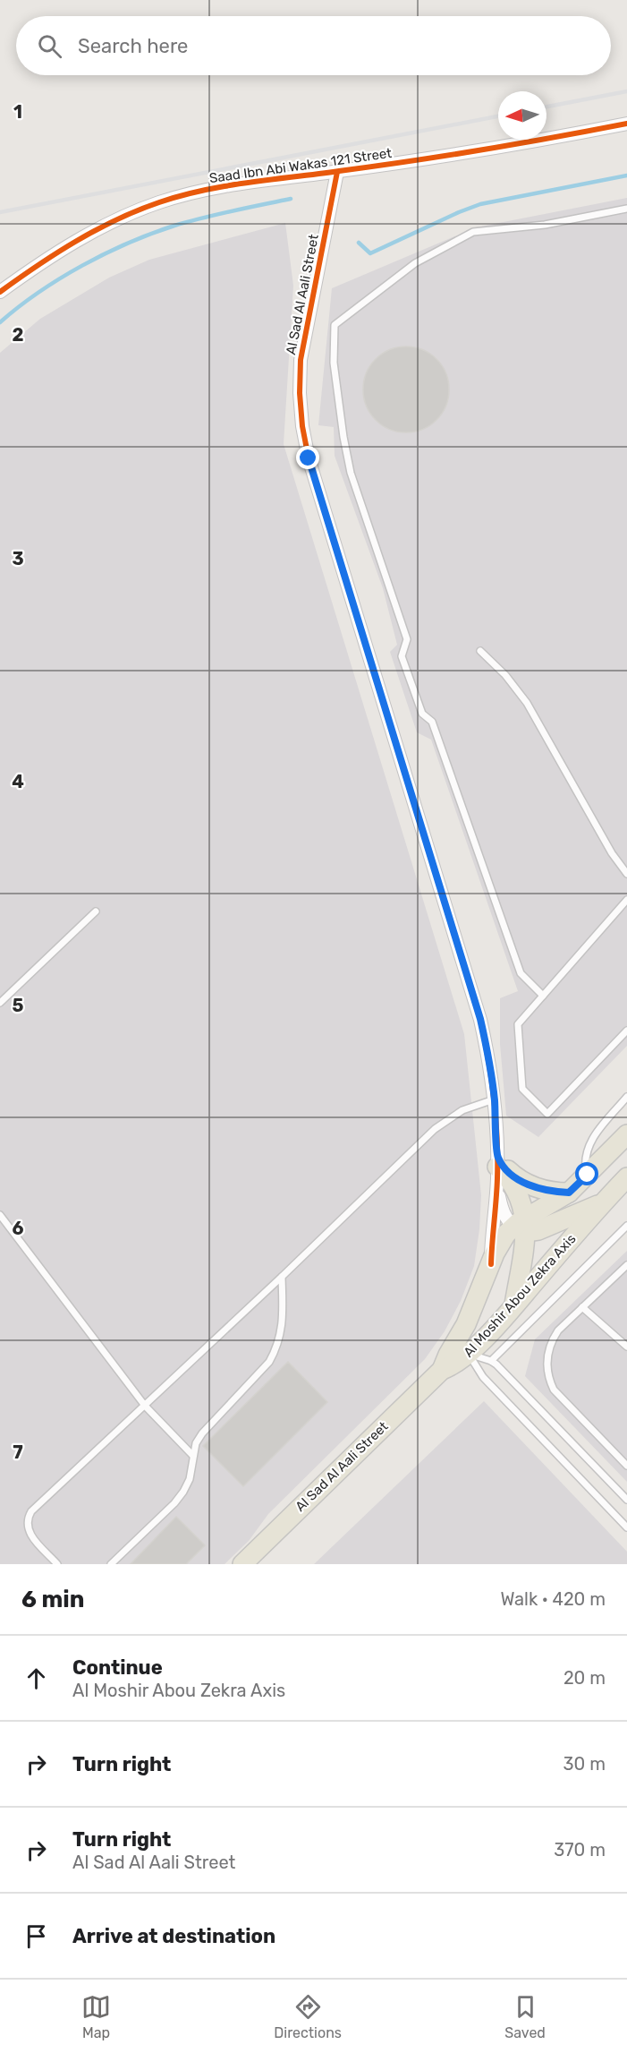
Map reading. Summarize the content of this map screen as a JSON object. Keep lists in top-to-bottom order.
{
  "streets": {
    "main road": ["Al Sad Al Aali Street", "Al Moshir Abou Zekra Axis"],
    "street": ["Saad Ibn Abi Wakas 121 Street"]
  },
  "crossings": [
    ["Saad Ibn Abi Wakas 121 Street", "Al Sad Al Aali Street"],
    ["Al Sad Al Aali Street", "Al Moshir Abou Zekra Axis"]
  ],
  "north": "left",
  "page": {
    "search": "Search here",
    "heading": ["6 min", "Walk · 420 m"],
    "list": [
      ["Continue", "Al Moshir Abou Zekra Axis", "20 m"],
      ["Turn right", "30 m"],
      ["Turn right", "Al Sad Al Aali Street", "370 m"],
      "Arrive at destination"
    ],
    "nav": ["Map", "Directions", "Saved"]
  },
  "grid": {
    "rows": [
      "1",
      "2",
      "3",
      "4",
      "5",
      "6",
      "7"
    ]
  }
}
